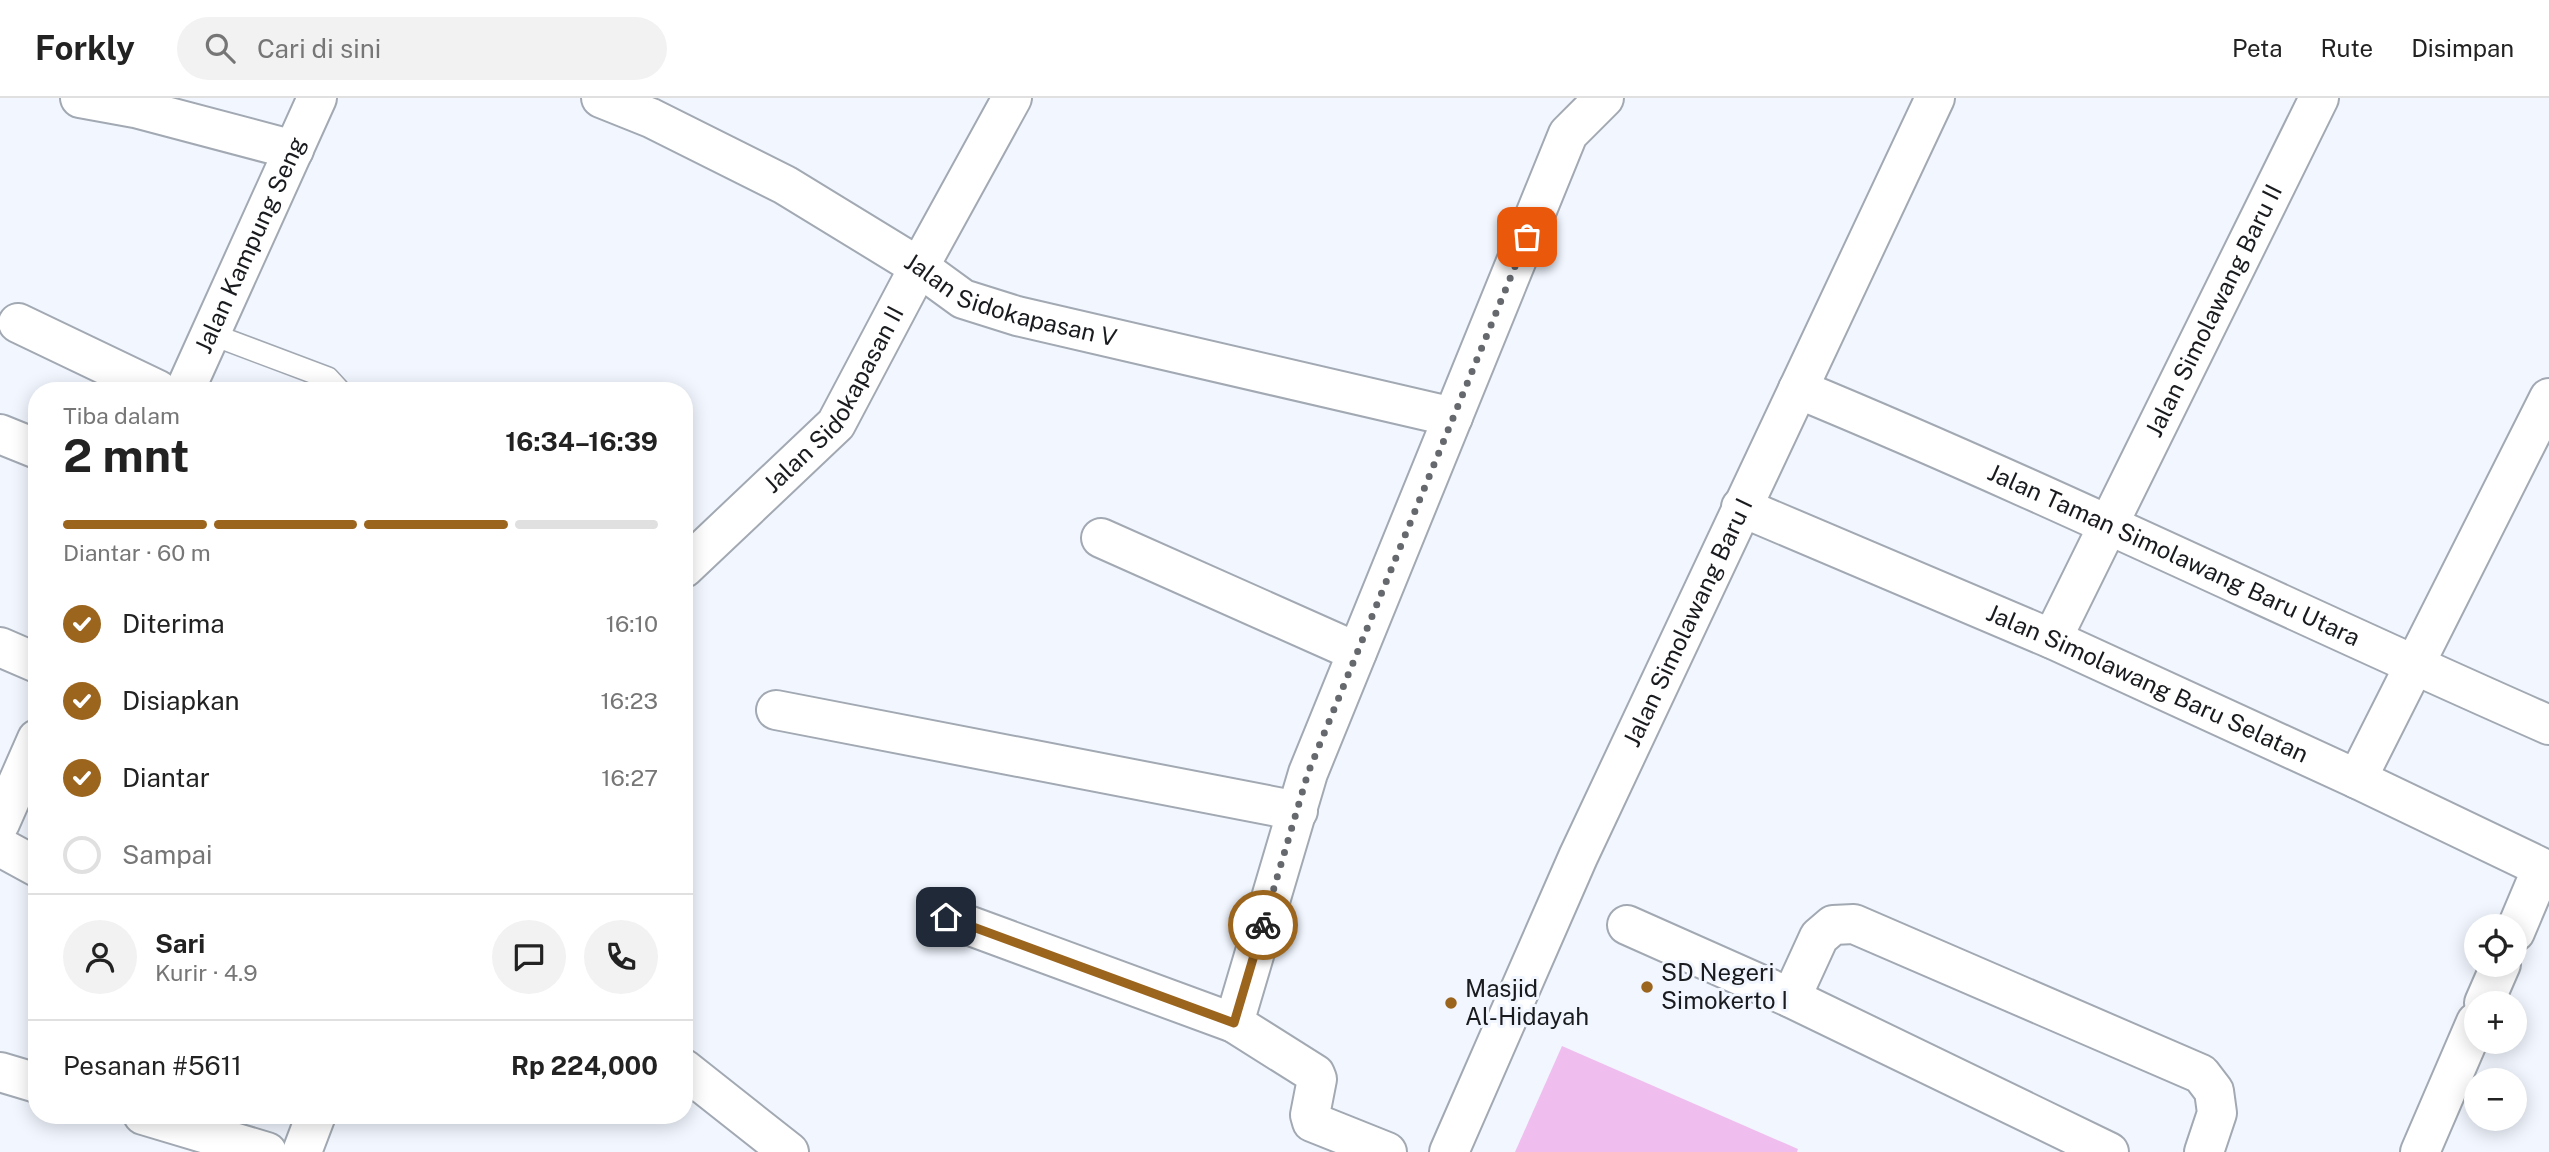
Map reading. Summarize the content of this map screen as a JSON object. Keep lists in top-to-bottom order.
{
  "streets": {
    "street": [
      "Jalan Kampung Seng",
      "Jalan Sidokapasan V",
      "Jalan Simolawang Baru II",
      "Jalan Sidokapasan II",
      "Jalan Taman Simolawang Baru Utara",
      "Jalan Simolawang Baru I",
      "Jalan Simolawang Baru Selatan"
    ]
  },
  "crossings": [
    ["Jalan Sidokapasan V", "Jalan Sidokapasan II"],
    ["Jalan Simolawang Baru II", "Jalan Taman Simolawang Baru Utara"],
    ["Jalan Simolawang Baru II", "Jalan Simolawang Baru Selatan"],
    ["Jalan Taman Simolawang Baru Utara", "Jalan Simolawang Baru I"],
    ["Jalan Simolawang Baru I", "Jalan Simolawang Baru Selatan"]
  ],
  "places": ["SD Negeri Simokerto I", "Masjid Al-Hidayah"],
  "page": {
    "header": "Forkly",
    "search": "Cari di sini",
    "nav": ["Peta", "Rute", "Disimpan"],
    "heading": ["2 mnt", "Tiba dalam", "16:34–16:39"],
    "panel": [
      "Sari",
      "Kurir · 4.9",
      "Pesanan #5611",
      "Rp 224,000"
    ],
    "bar": "Diantar · 60 m",
    "list": [
      ["Diterima", "16:10"],
      ["Disiapkan", "16:23"],
      ["Diantar", "16:27"],
      "Sampai"
    ],
    "map_buttons": ["+", "−"]
  }
}
